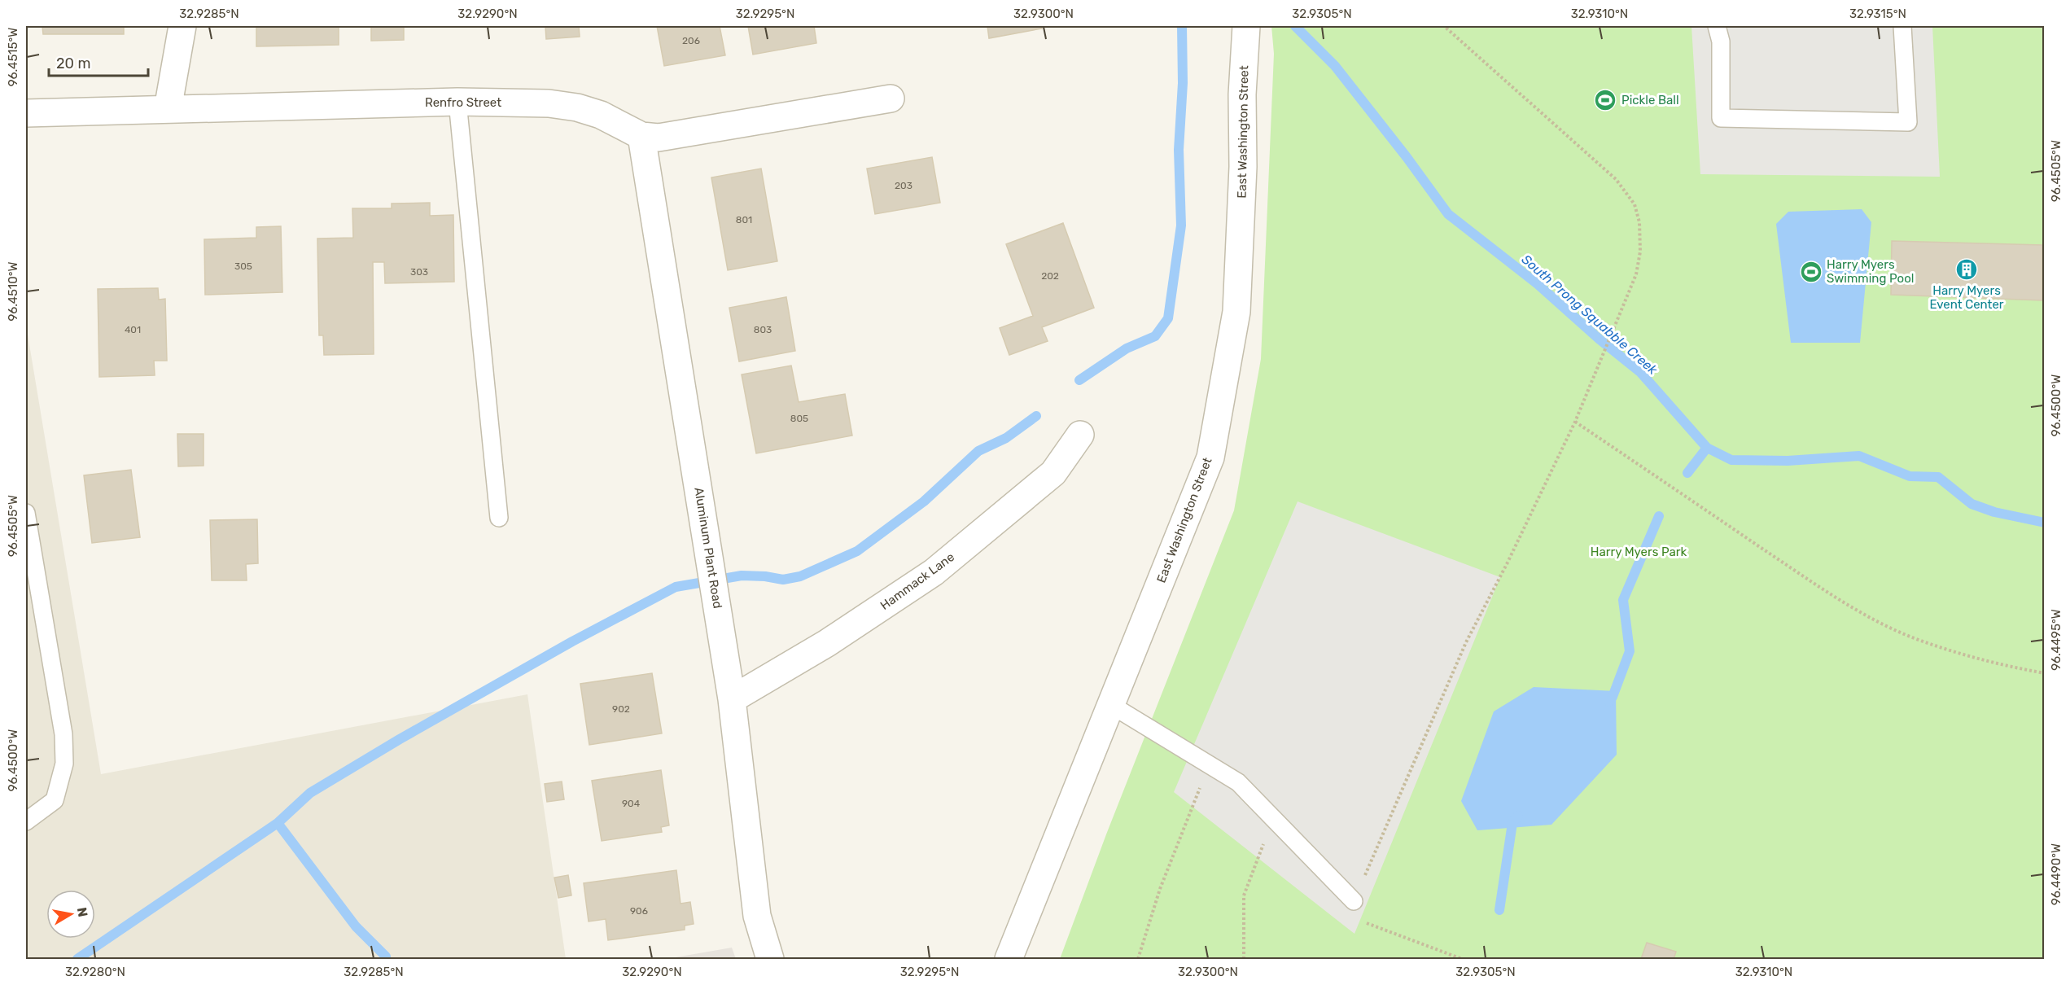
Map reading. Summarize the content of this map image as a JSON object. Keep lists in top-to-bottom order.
{
  "streets": {
    "street": [
      "Renfro Street",
      "East Washington Street",
      "Aluminum Plant Road",
      "Hammack Lane"
    ]
  },
  "crossings": [
    ["Renfro Street", "Aluminum Plant Road"],
    ["Aluminum Plant Road", "Hammack Lane"]
  ],
  "water": ["South Prong Squabble Creek"],
  "parks": ["Harry Myers Park"],
  "places": {
    "sports": ["Pickle Ball", "Harry Myers Swimming Pool"],
    "building": ["Harry Myers Event Center"]
  },
  "house_numbers": [
    "206",
    "203",
    "801",
    "305",
    "303",
    "202",
    "401",
    "803",
    "805",
    "902",
    "904",
    "906"
  ],
  "scale_bar": "20 m",
  "north": "right",
  "coordinates": [
    "32.9285°N",
    "32.9290°N",
    "32.9295°N",
    "32.9300°N",
    "32.9305°N",
    "32.9310°N",
    "32.9315°N",
    "96.4515°W",
    "96.4505°W",
    "96.4510°W",
    "96.4500°W",
    "96.4495°W",
    "96.4490°W",
    "32.9280°N"
  ]
}
